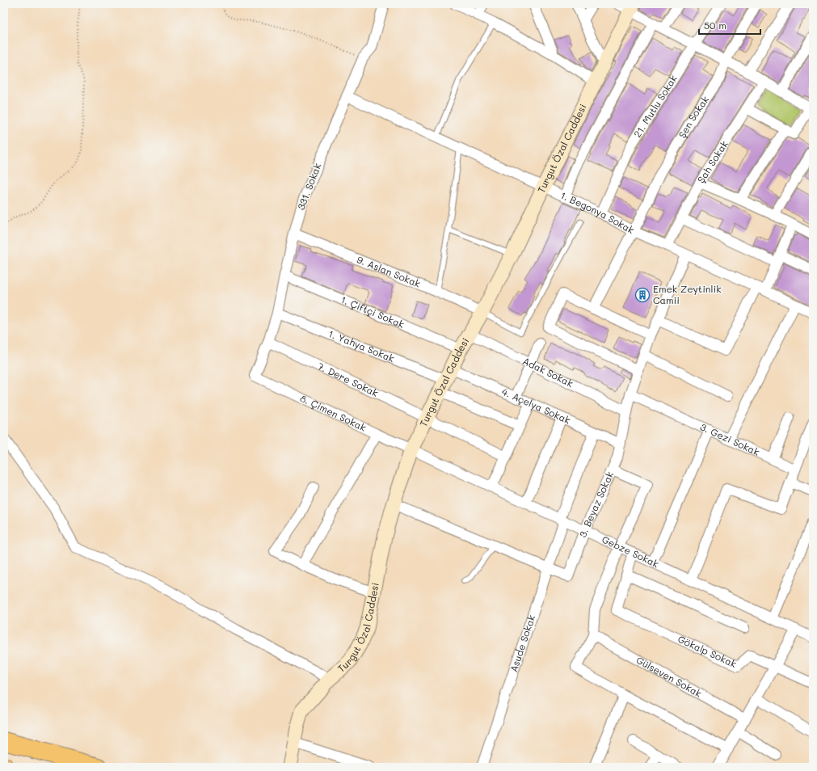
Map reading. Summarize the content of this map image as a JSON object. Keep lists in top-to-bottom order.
{
  "streets": {
    "street": [
      "21. Mutlu Sokak",
      "Şen Sokak",
      "Turgut Özal Caddesi",
      "Şah Sokak",
      "331. Sokak",
      "1. Begonya Sokak",
      "9. Aslan Sokak",
      "1. Çiftçi Sokak",
      "1. Yahya Sokak",
      "Adak Sokak",
      "7. Dere Sokak",
      "4. Açelya Sokak",
      "8. Çimen Sokak",
      "3. Gezi Sokak",
      "3. Beyaz Sokak",
      "Gebze Sokak",
      "Asude Sokak",
      "Gökalp Sokak",
      "Gülseven Sokak"
    ]
  },
  "crossings": [
    ["21. Mutlu Sokak", "1. Begonya Sokak"],
    ["Şen Sokak", "1. Begonya Sokak"],
    ["Turgut Özal Caddesi", "1. Begonya Sokak"],
    ["Turgut Özal Caddesi", "9. Aslan Sokak"],
    ["Turgut Özal Caddesi", "1. Çiftçi Sokak"],
    ["Turgut Özal Caddesi", "1. Yahya Sokak"],
    ["Turgut Özal Caddesi", "Adak Sokak"],
    ["Turgut Özal Caddesi", "7. Dere Sokak"],
    ["Turgut Özal Caddesi", "4. Açelya Sokak"],
    ["Turgut Özal Caddesi", "8. Çimen Sokak"],
    ["Turgut Özal Caddesi", "3. Beyaz Sokak"],
    ["Turgut Özal Caddesi", "Gebze Sokak"],
    ["Şah Sokak", "1. Begonya Sokak"],
    ["331. Sokak", "1. Begonya Sokak"],
    ["331. Sokak", "9. Aslan Sokak"],
    ["331. Sokak", "1. Çiftçi Sokak"],
    ["331. Sokak", "1. Yahya Sokak"],
    ["331. Sokak", "7. Dere Sokak"],
    ["331. Sokak", "8. Çimen Sokak"],
    ["1. Begonya Sokak", "3. Beyaz Sokak"],
    ["1. Yahya Sokak", "4. Açelya Sokak"],
    ["Adak Sokak", "3. Beyaz Sokak"],
    ["4. Açelya Sokak", "3. Beyaz Sokak"],
    ["4. Açelya Sokak", "Asude Sokak"],
    ["8. Çimen Sokak", "Gebze Sokak"],
    ["3. Gezi Sokak", "3. Beyaz Sokak"],
    ["3. Beyaz Sokak", "Gebze Sokak"],
    ["3. Beyaz Sokak", "Asude Sokak"],
    ["Gebze Sokak", "Asude Sokak"]
  ],
  "places": {
    "building": ["Emek Zeytinlik Camii"]
  },
  "scale_bar": "50 m"
}
